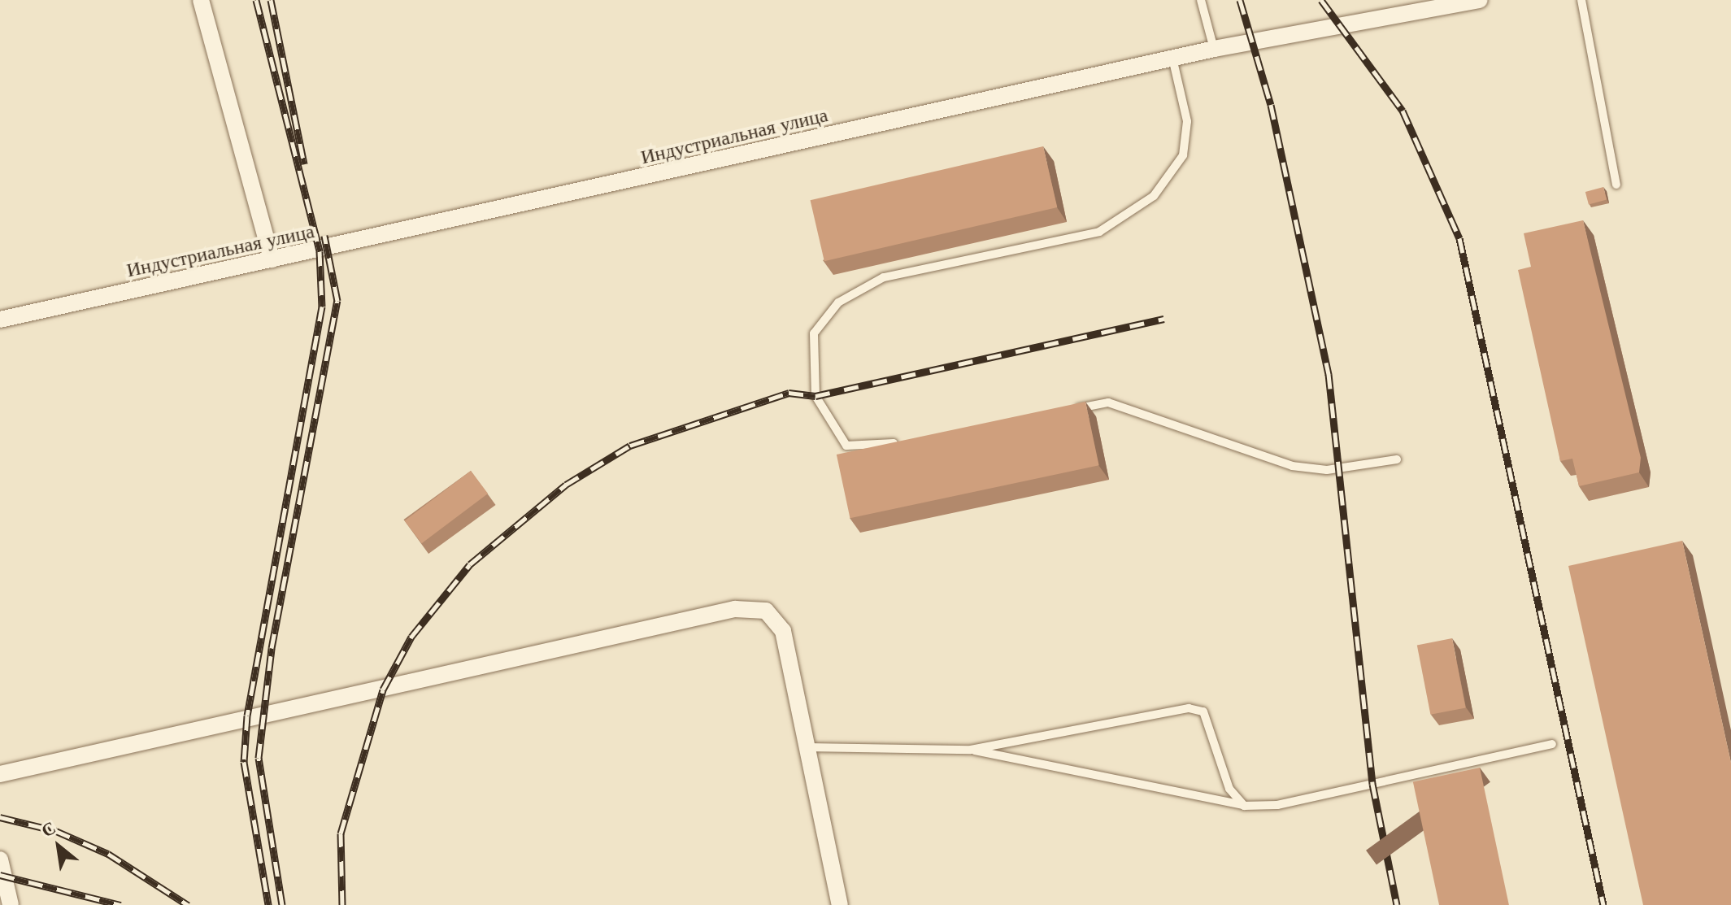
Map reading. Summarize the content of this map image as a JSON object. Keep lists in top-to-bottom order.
{
  "streets": {
    "street": ["Индустриальная улица"]
  },
  "north": "top left"
}
